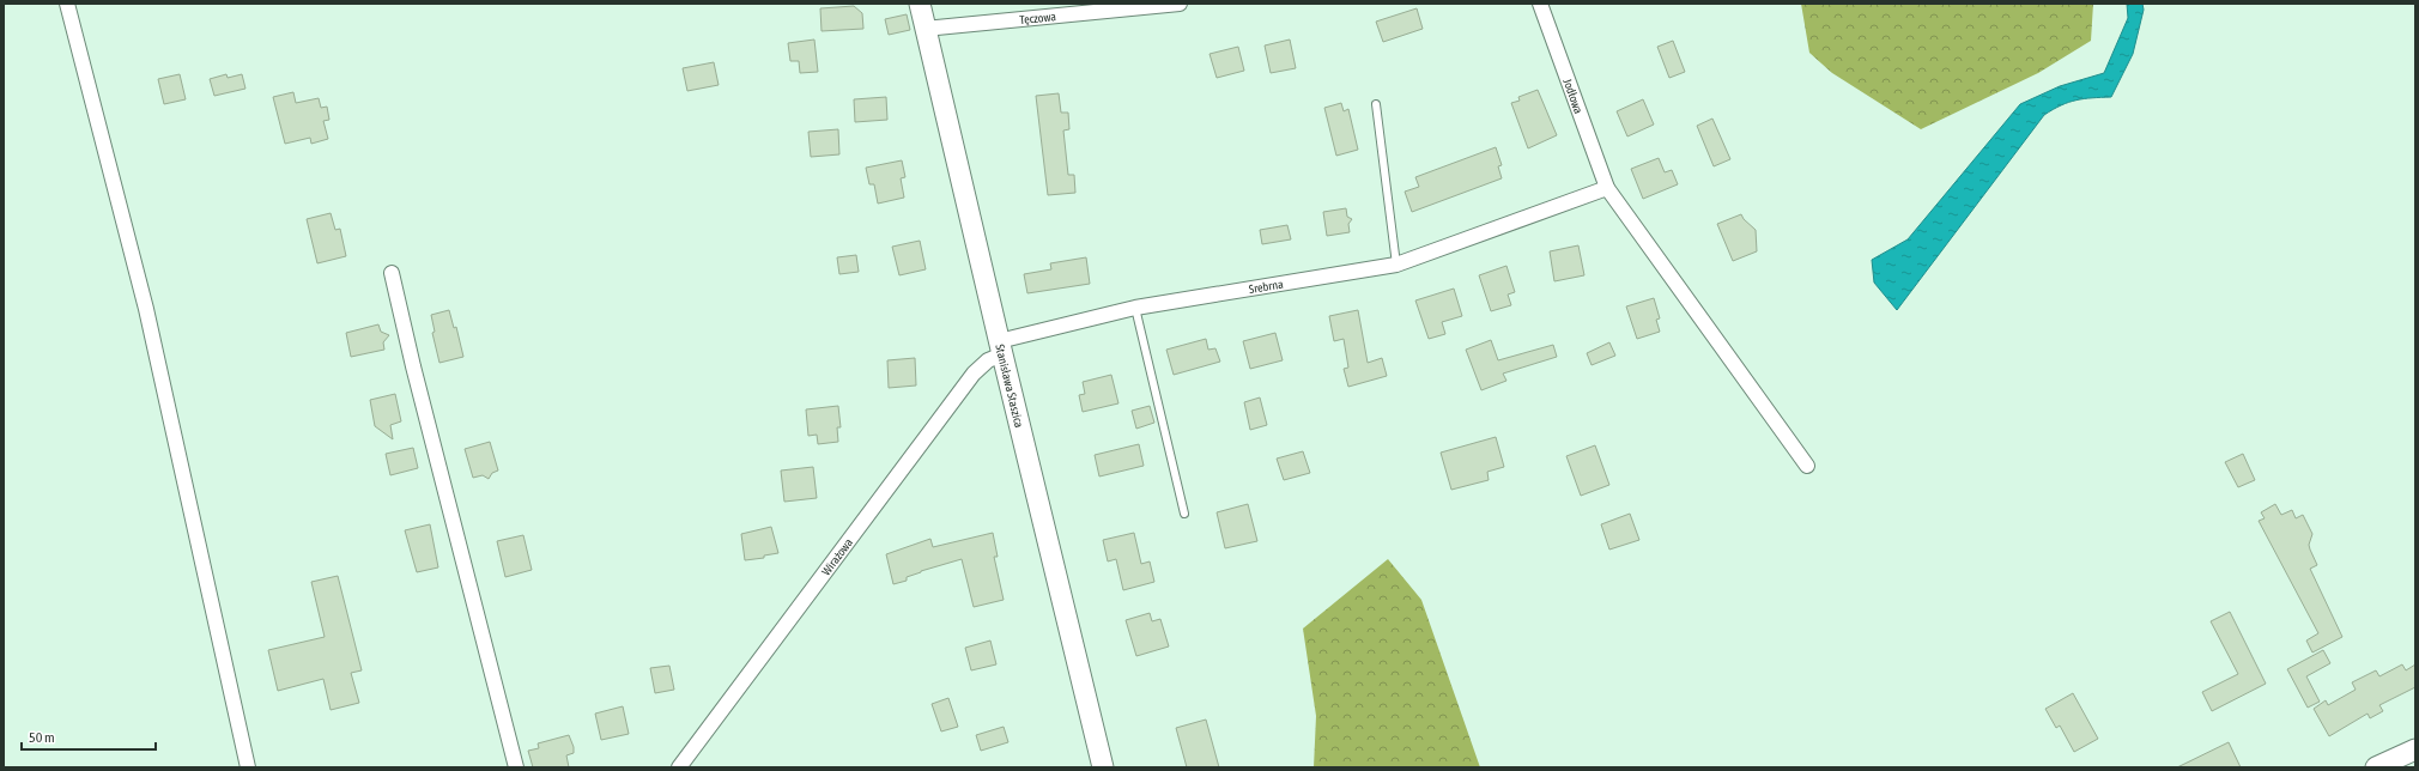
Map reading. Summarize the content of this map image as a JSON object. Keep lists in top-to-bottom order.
{
  "streets": {
    "street": [
      "Tęczowa",
      "Jodłowa",
      "Srebrna",
      "Stanisława Staszica",
      "Wirażowa"
    ]
  },
  "crossings": [
    ["Tęczowa", "Stanisława Staszica"],
    ["Jodłowa", "Srebrna"],
    ["Srebrna", "Stanisława Staszica"],
    ["Srebrna", "Wirażowa"],
    ["Stanisława Staszica", "Wirażowa"]
  ],
  "scale_bar": "50 m"
}
